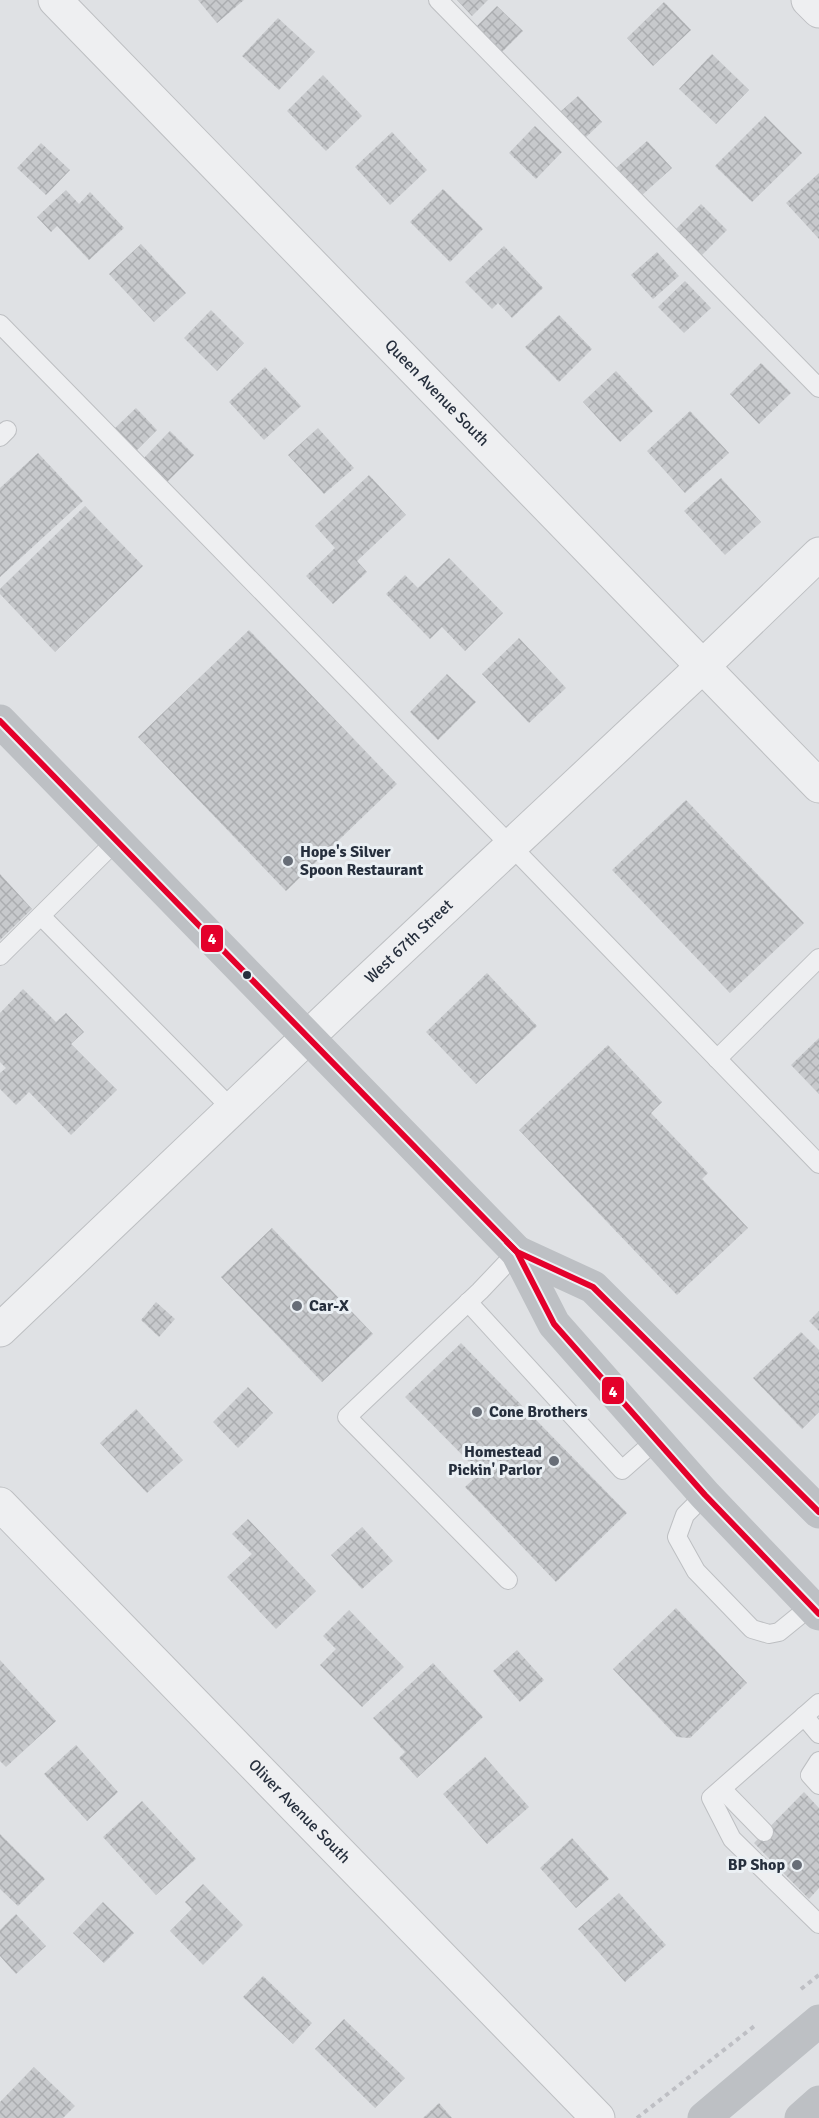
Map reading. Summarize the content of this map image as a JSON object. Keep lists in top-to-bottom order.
{
  "streets": {
    "street": ["Queen Avenue South", "West 67th Street", "Oliver Avenue South"]
  },
  "crossings": [
    ["Queen Avenue South", "West 67th Street"]
  ],
  "places": [
    "Hope's Silver Spoon Restaurant",
    "Car-X",
    "Cone Brothers",
    "Homestead Pickin' Parlor",
    "BP Shop"
  ],
  "lines": ["transit line 4"]
}
